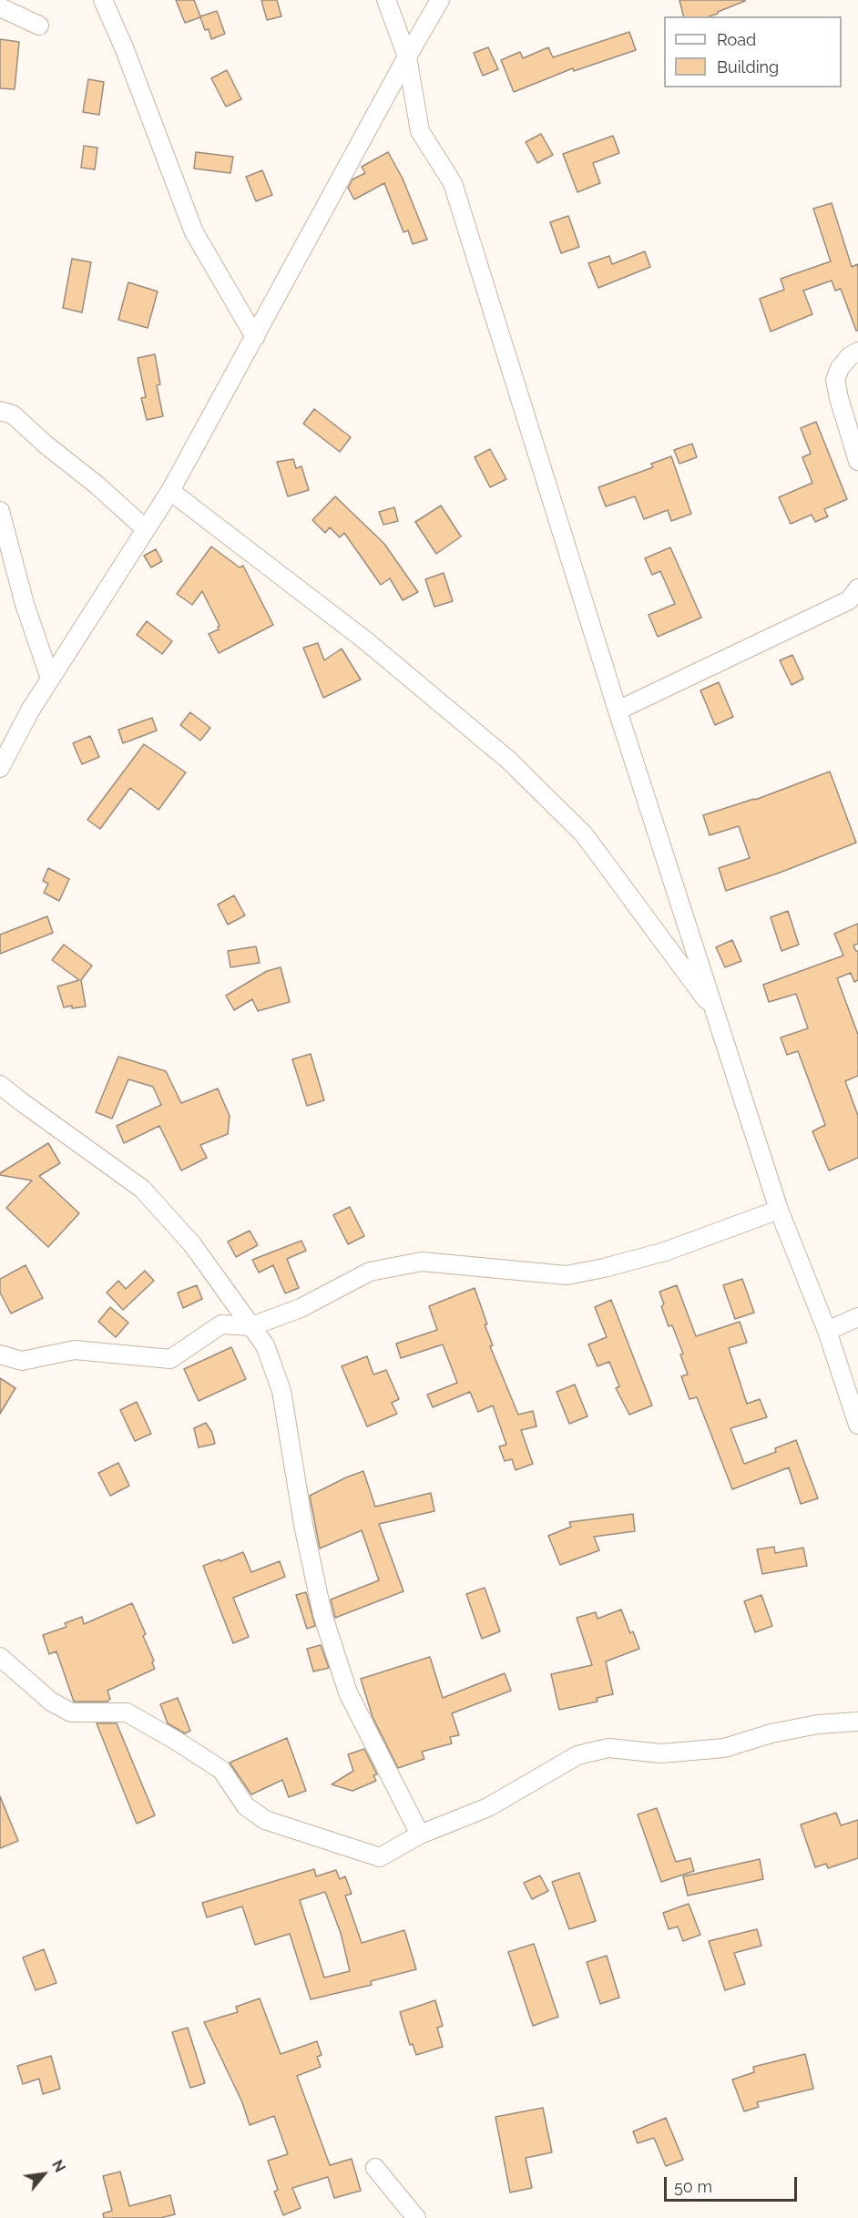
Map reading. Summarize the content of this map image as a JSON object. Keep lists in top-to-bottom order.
{
  "legend": ["Road", "Building"],
  "scale_bar": "50 m",
  "north": "top right"
}
